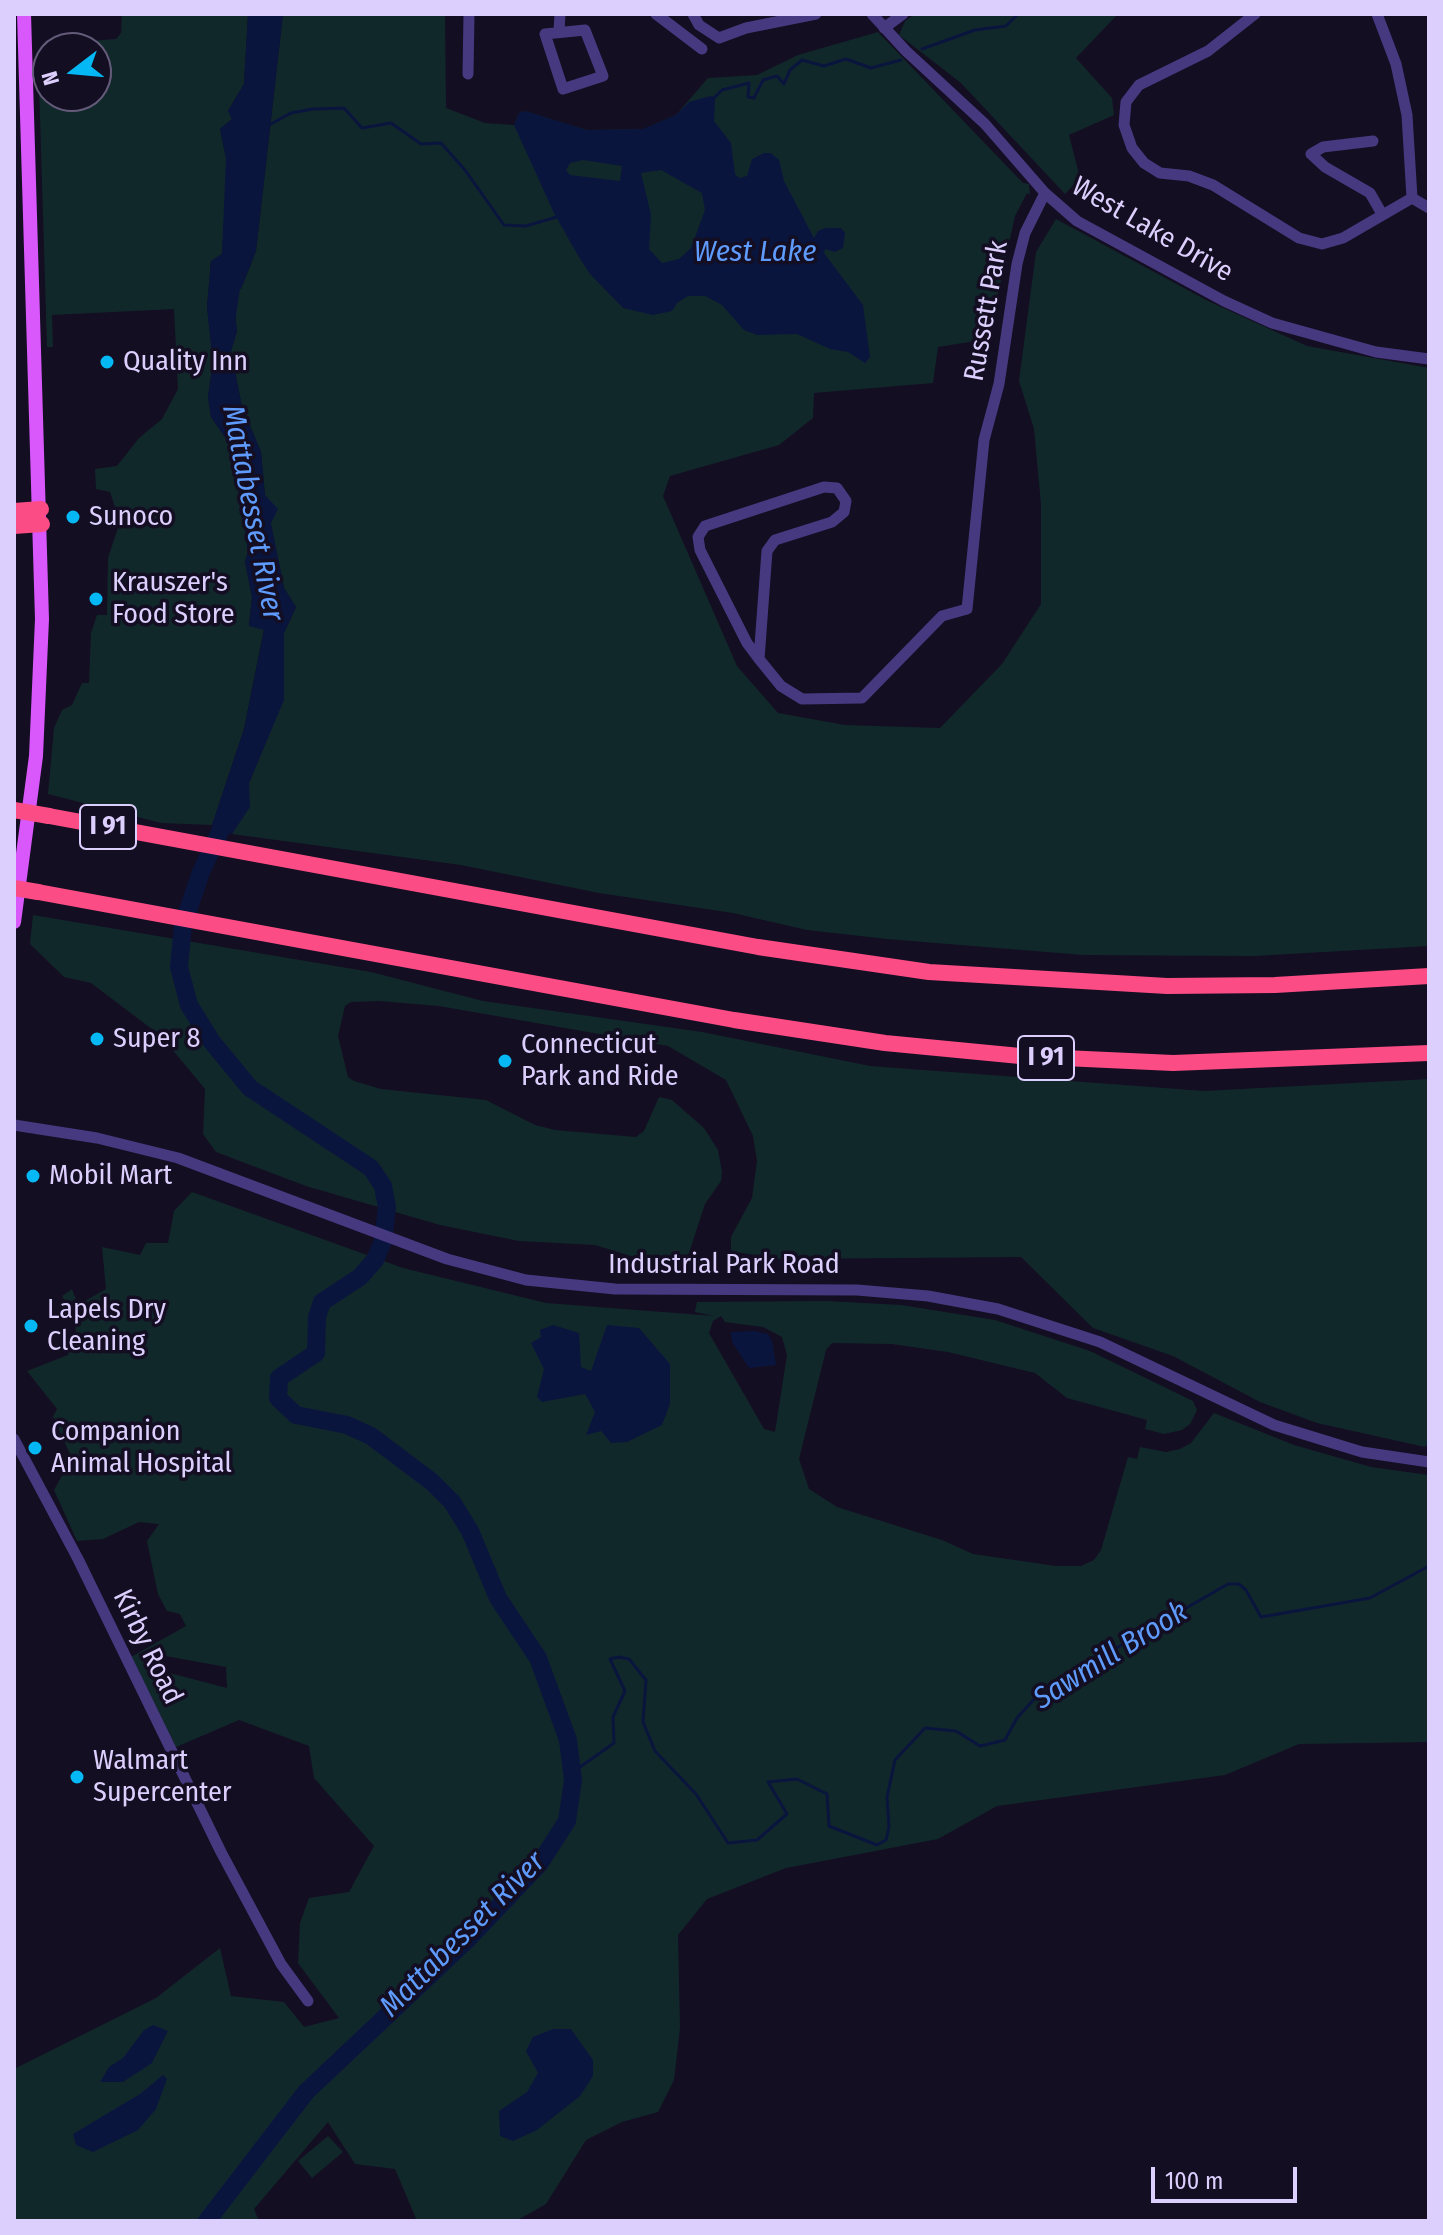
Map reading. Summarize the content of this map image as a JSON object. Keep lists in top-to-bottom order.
{
  "streets": {
    "highway": ["I 91"],
    "street": [
      "West Lake Drive",
      "Russett Park",
      "Industrial Park Road",
      "Kirby Road"
    ]
  },
  "crossings": [
    ["West Lake Drive", "Russett Park"]
  ],
  "water": ["West Lake", "Mattabesset River", "Sawmill Brook"],
  "places": [
    "Quality Inn",
    "Sunoco",
    "Krauszer's Food Store",
    "Super 8",
    "Connecticut Park and Ride",
    "Mobil Mart",
    "Lapels Dry Cleaning",
    "Companion Animal Hospital",
    "Walmart Supercenter"
  ],
  "scale_bar": "100 m",
  "north": "left"
}
